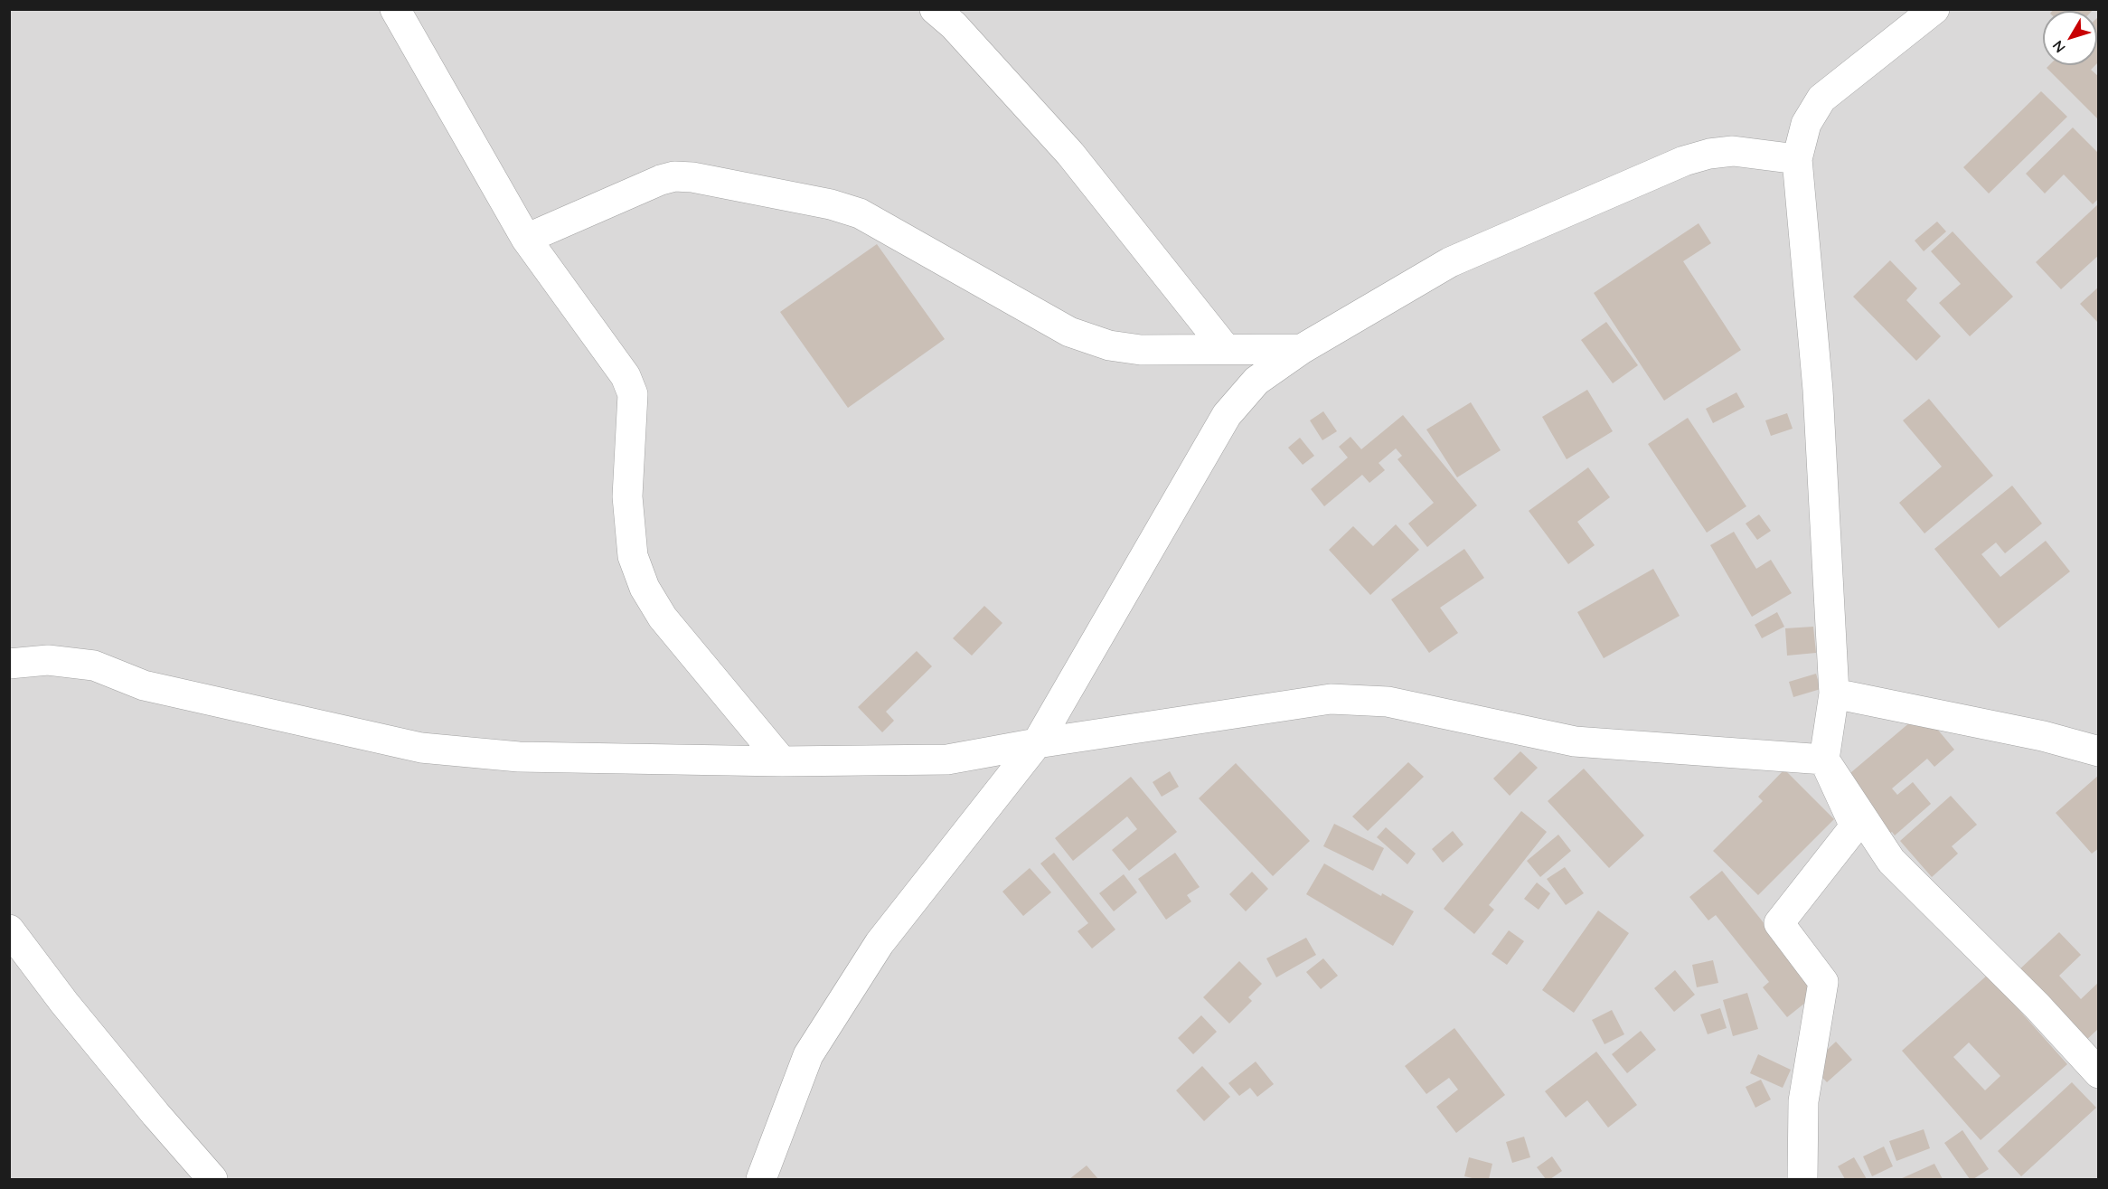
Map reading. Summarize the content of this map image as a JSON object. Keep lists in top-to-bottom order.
{
  "north": "bottom left"
}
